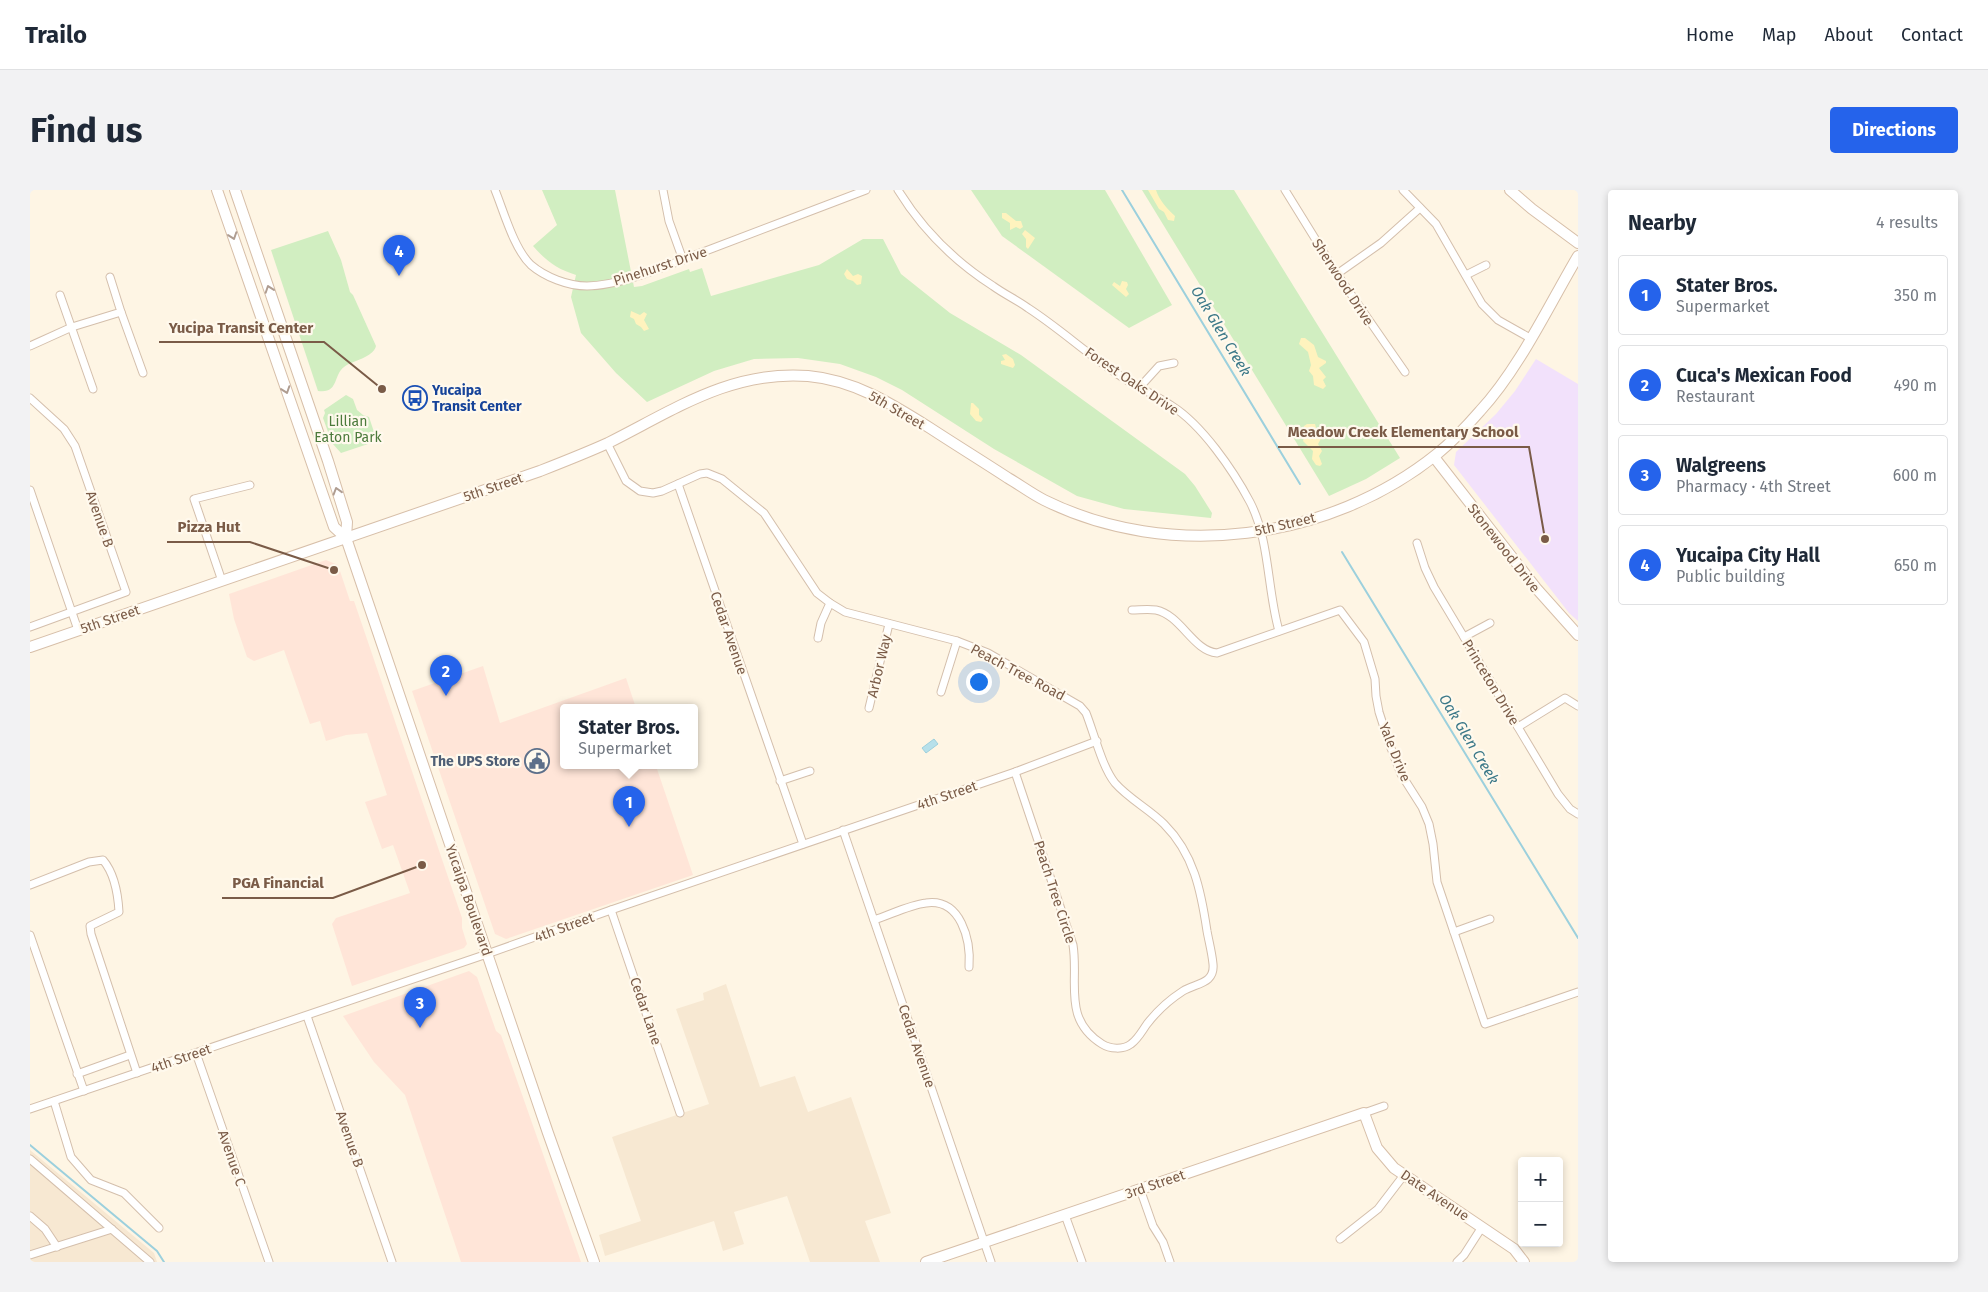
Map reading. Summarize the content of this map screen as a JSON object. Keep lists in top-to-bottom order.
{
  "streets": {
    "main road": [
      "5th Street",
      "Stonewood Drive",
      "Yucaipa Boulevard",
      "3rd Street",
      "Date Avenue"
    ],
    "street": [
      "Pinehurst Drive",
      "Sherwood Drive",
      "Forest Oaks Drive",
      "Avenue B",
      "Cedar Avenue",
      "Arbor Way",
      "Peach Tree Road",
      "Princeton Drive",
      "Yale Drive",
      "4th Street",
      "Peach Tree Circle",
      "Cedar Lane",
      "Avenue C"
    ]
  },
  "crossings": [
    ["Forest Oaks Drive", "5th Street"],
    ["Forest Oaks Drive", "Yale Drive"],
    ["5th Street", "Stonewood Drive"],
    ["5th Street", "Peach Tree Road"],
    ["5th Street", "Yucaipa Boulevard"],
    ["Avenue B", "4th Street"],
    ["Cedar Avenue", "Peach Tree Road"],
    ["Cedar Avenue", "4th Street"],
    ["Cedar Avenue", "3rd Street"],
    ["Arbor Way", "Peach Tree Road"],
    ["Peach Tree Road", "4th Street"],
    ["Peach Tree Road", "Peach Tree Circle"],
    ["4th Street", "Peach Tree Circle"],
    ["4th Street", "Yucaipa Boulevard"],
    ["4th Street", "Cedar Lane"],
    ["4th Street", "Avenue C"],
    ["3rd Street", "Date Avenue"]
  ],
  "water": ["Oak Glen Creek"],
  "parks": ["Lillian Eaton Park"],
  "places": {
    "other": [
      "Yucipa Transit Center",
      "Meadow Creek Elementary School",
      "Pizza Hut",
      "PGA Financial"
    ],
    "bus stop": ["Yucaipa Transit Center"],
    "public building": ["The UPS Store"]
  },
  "page": {
    "header": "Trailo",
    "nav": [
      "Home",
      "Map",
      "About",
      "Contact"
    ],
    "buttons": "Directions",
    "title": "Find us",
    "heading": ["Nearby", "4 results"],
    "pins": [
      "4",
      "2",
      "1",
      "3"
    ],
    "list": [
      {
        "mark": "1",
        "name": "Stater Bros.",
        "note": "Supermarket",
        "value": "350 m"
      },
      {
        "mark": "2",
        "name": "Cuca's Mexican Food",
        "note": "Restaurant",
        "value": "490 m"
      },
      {
        "mark": "3",
        "name": "Walgreens",
        "note": "Pharmacy · 4th Street",
        "value": "600 m"
      },
      {
        "mark": "4",
        "name": "Yucaipa City Hall",
        "note": "Public building",
        "value": "650 m"
      }
    ],
    "popup": ["Stater Bros.", "Supermarket"],
    "map_buttons": ["+", "−"]
  }
}
